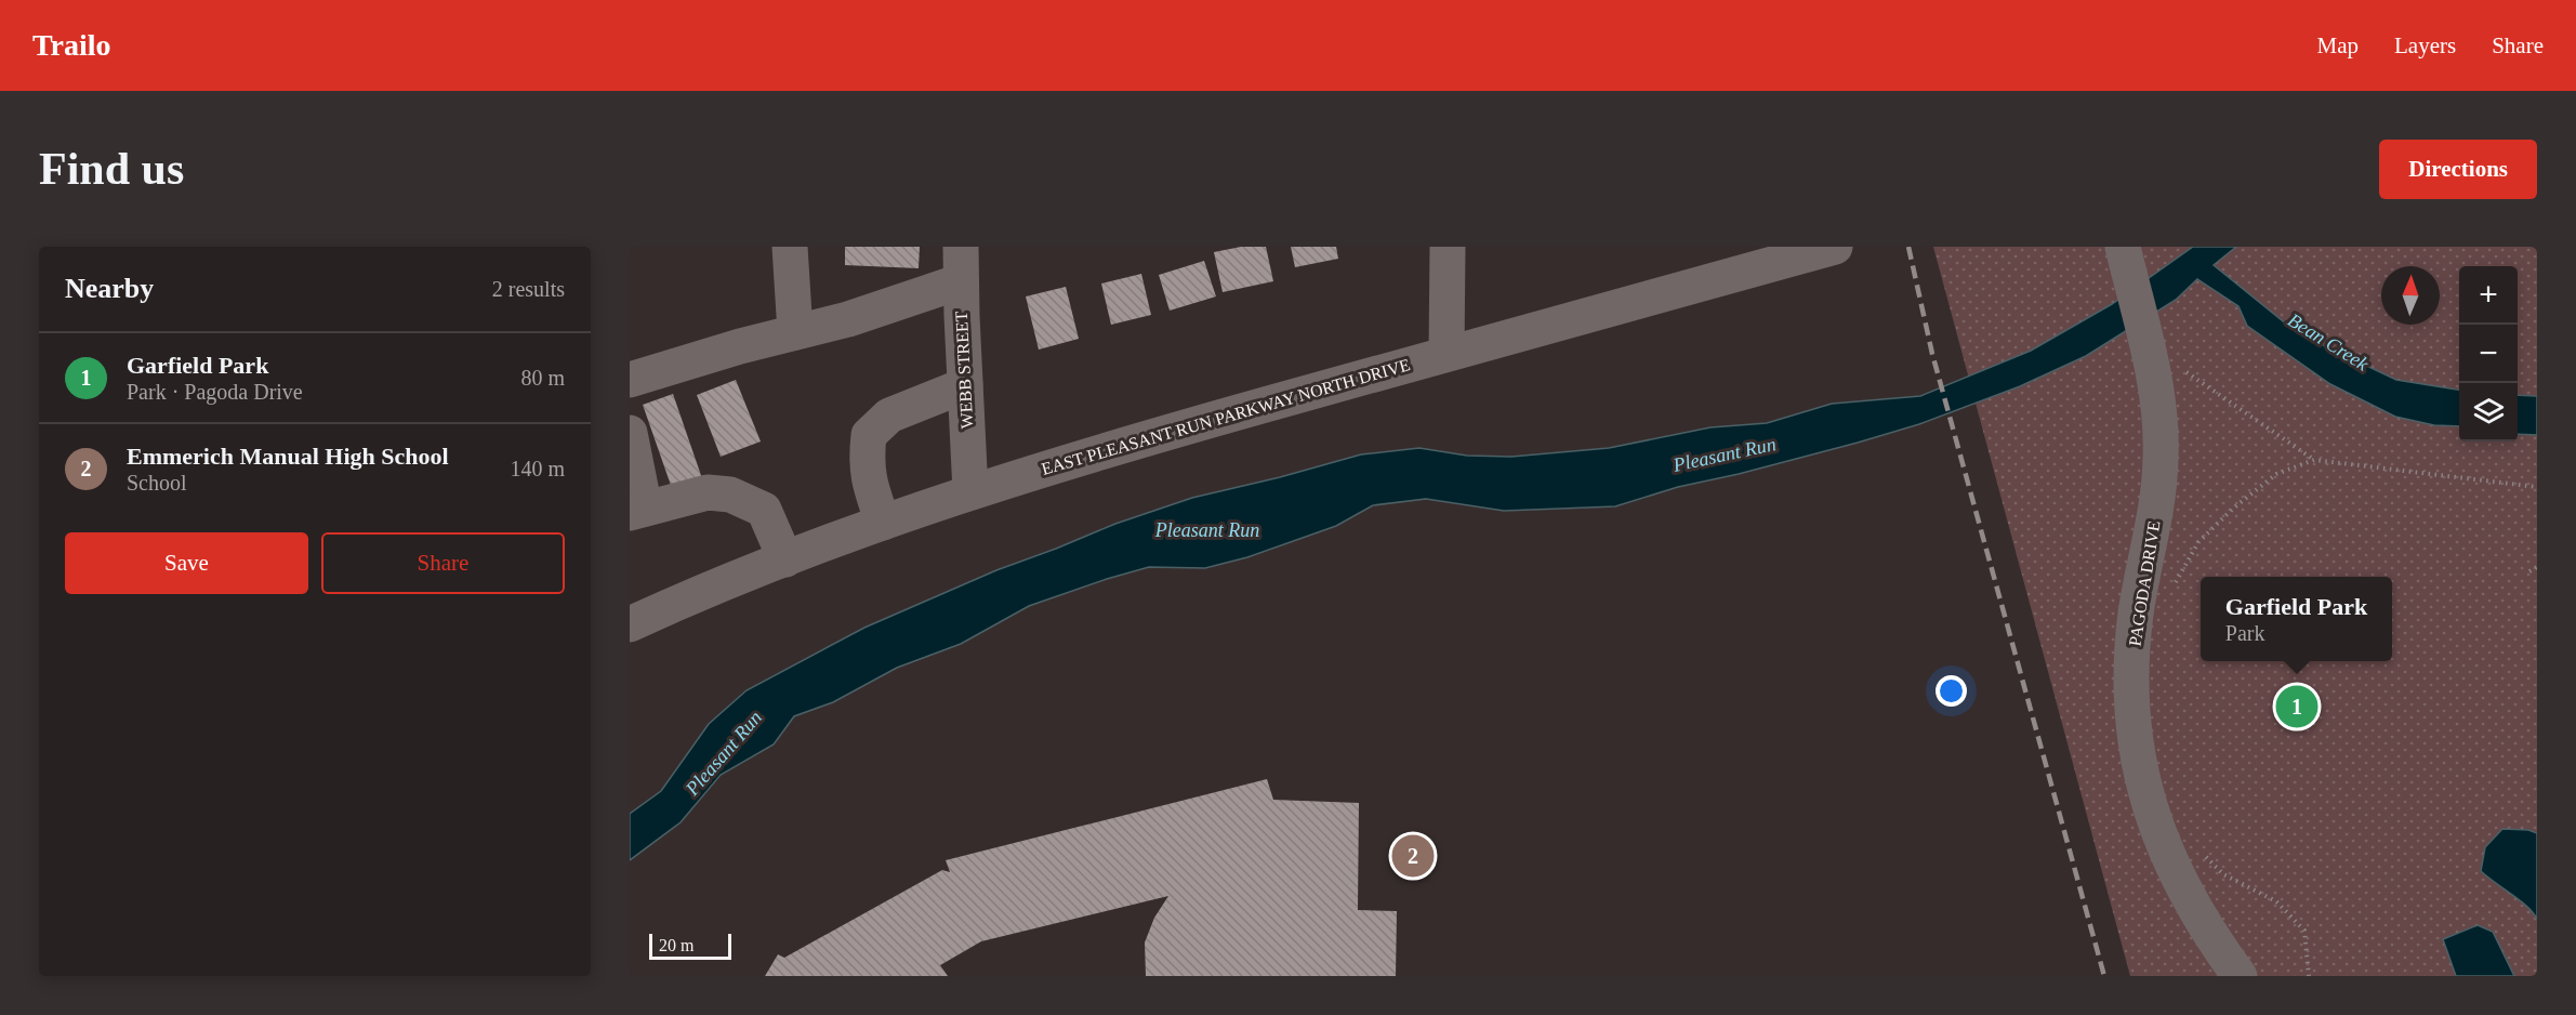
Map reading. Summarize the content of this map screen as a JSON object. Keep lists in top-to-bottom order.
{
  "streets": {
    "street": ["WEBB STREET", "EAST PLEASANT RUN PARKWAY NORTH DRIVE", "PAGODA DRIVE"]
  },
  "crossings": [
    ["WEBB STREET", "EAST PLEASANT RUN PARKWAY NORTH DRIVE"]
  ],
  "water": ["Bean Creek", "Pleasant Run"],
  "scale_bar": "20 m",
  "north": "top",
  "page": {
    "header": "Trailo",
    "nav": ["Map", "Layers", "Share"],
    "buttons": [
      "Directions",
      ["Save", "Share"]
    ],
    "title": "Find us",
    "heading": ["Nearby", "2 results"],
    "map_buttons": ["+", "−"],
    "list": [
      {
        "mark": "1",
        "name": "Garfield Park",
        "note": "Park · Pagoda Drive",
        "value": "80 m"
      },
      {
        "mark": "2",
        "name": "Emmerich Manual High School",
        "note": "School",
        "value": "140 m"
      }
    ],
    "popup": ["Garfield Park", "Park"],
    "pins": ["1", "2"],
    "scale": "20 m"
  }
}
